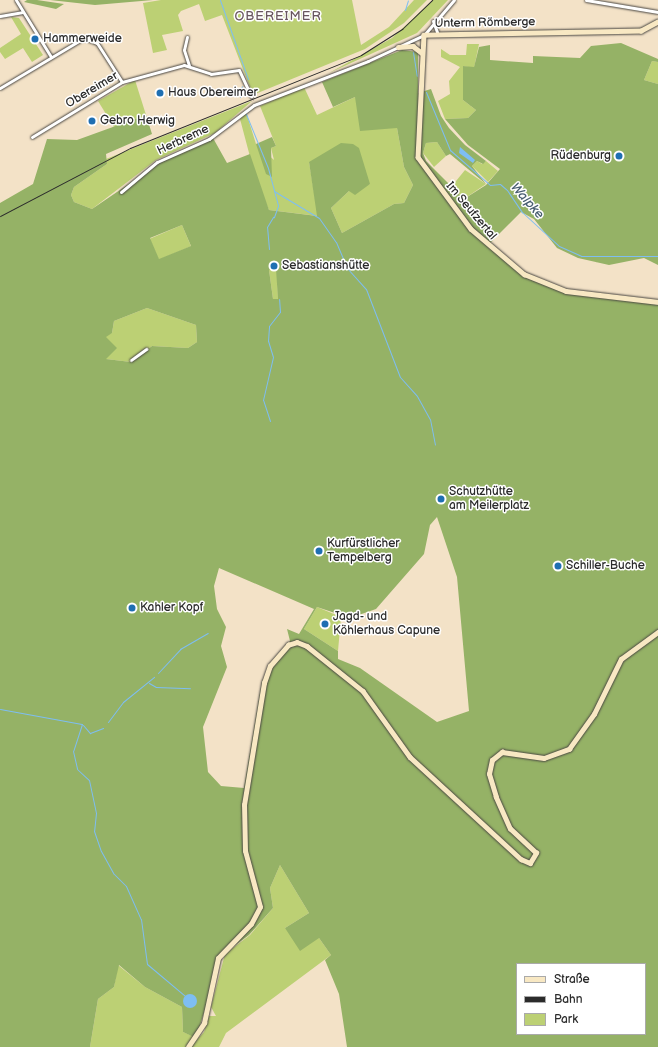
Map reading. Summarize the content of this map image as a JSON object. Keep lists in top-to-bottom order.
{
  "streets": {
    "street": [
      "Unterm Römberge",
      "Obereimer",
      "Herbreme",
      "Im Seufzertal"
    ]
  },
  "crossings": [
    ["Unterm Römberge", "Herbreme"],
    ["Unterm Römberge", "Im Seufzertal"]
  ],
  "districts": ["OBEREIMER"],
  "water": ["Walpke"],
  "places": [
    "Hammerweide",
    "Haus Obereimer",
    "Gebro Herwig",
    "Rüdenburg",
    "Sebastianshütte",
    "Schutzhütte am Meilerplatz",
    "Kurfürstlicher Tempelberg",
    "Schiller-Buche",
    "Kahler Kopf",
    "Jagd- und Köhlerhaus Capune"
  ],
  "legend": ["Straße", "Bahn", "Park"]
}
